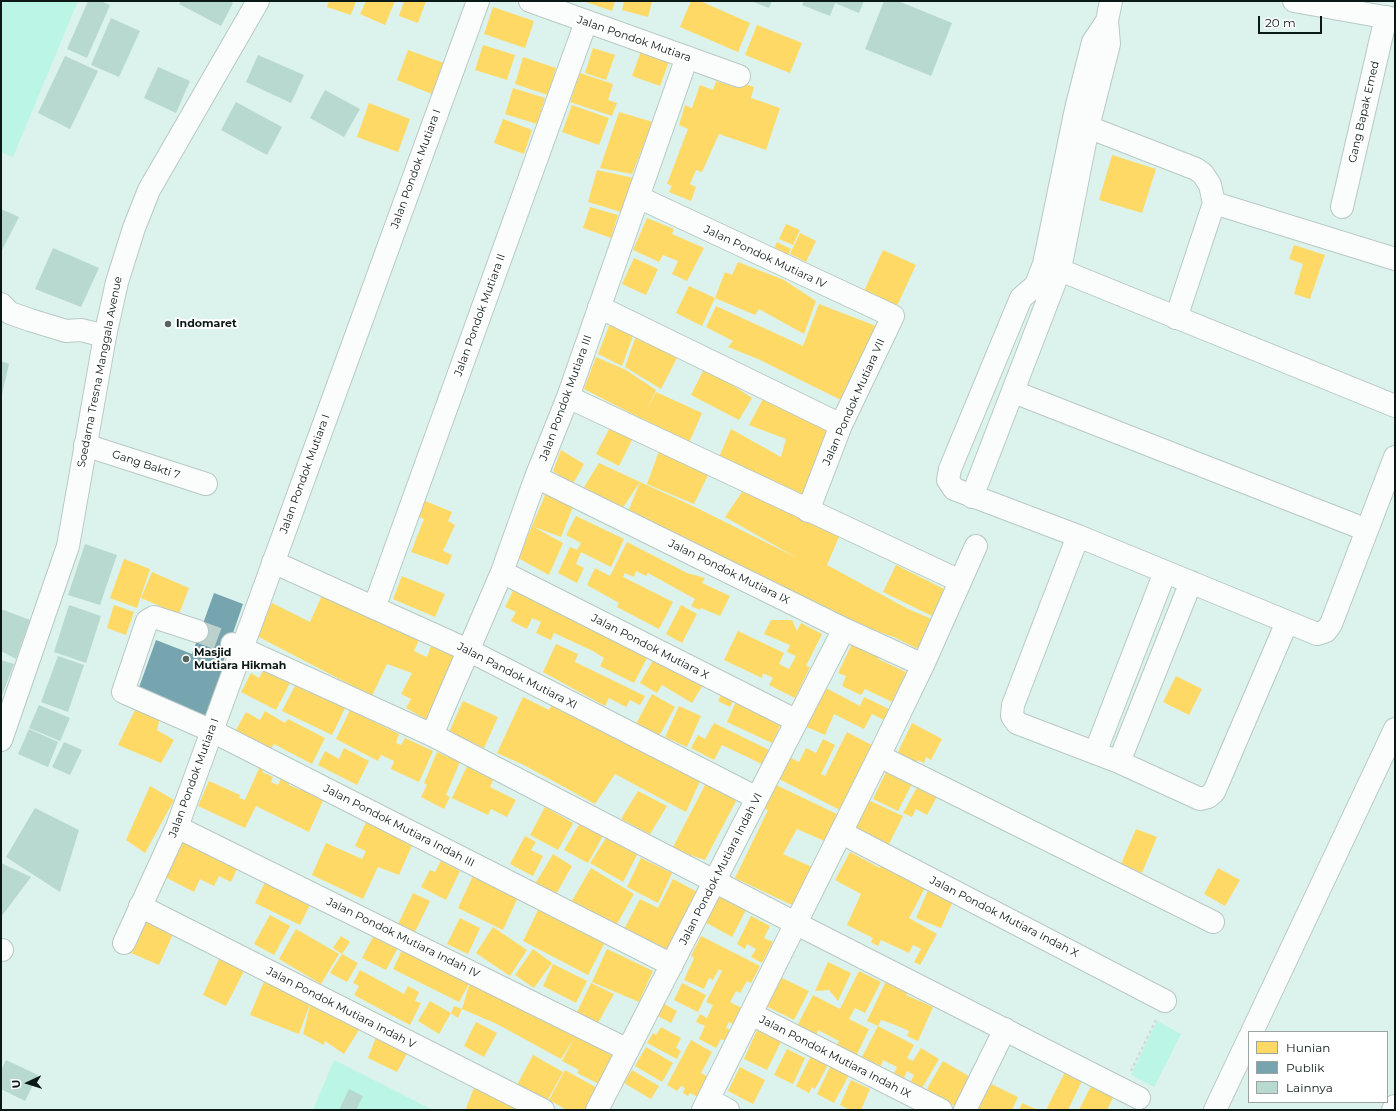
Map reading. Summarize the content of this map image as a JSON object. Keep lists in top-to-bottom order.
{
  "streets": {
    "street": [
      "Jalan Pondok Mutiara",
      "Gang Bapak Emed",
      "Jalan Pondok Mutiara I",
      "Jalan Pondok Mutiara IV",
      "Jalan Pondok Mutiara II",
      "Soedarna Tresna Manggala Avenue",
      "Jalan Pondok Mutiara III",
      "Jalan Pondok Mutiara VII",
      "Gang Bakti 7",
      "Jalan Pondok Mutiara IX",
      "Jalan Pondok Mutiara X",
      "Jalan Pandok Mutiara XI",
      "Jalan Pondok Mutiara Indah III",
      "Jalan Pondok Mutiara Indah VI",
      "Jalan Pondok Mutiara Indah X",
      "Jalan Pondok Mutiara Indah IV",
      "Jalan Pondok Mutiara Indah V",
      "Jalan Pondok Mutiara Indah IX"
    ]
  },
  "crossings": [
    ["Jalan Pondok Mutiara", "Jalan Pondok Mutiara II"],
    ["Jalan Pondok Mutiara", "Jalan Pondok Mutiara III"],
    ["Jalan Pondok Mutiara I", "Jalan Pandok Mutiara XI"],
    ["Jalan Pondok Mutiara I", "Jalan Pondok Mutiara Indah III"],
    ["Jalan Pondok Mutiara I", "Jalan Pondok Mutiara Indah IV"],
    ["Jalan Pondok Mutiara I", "Jalan Pondok Mutiara Indah V"],
    ["Jalan Pondok Mutiara IV", "Jalan Pondok Mutiara III"],
    ["Jalan Pondok Mutiara IV", "Jalan Pondok Mutiara VII"],
    ["Jalan Pondok Mutiara II", "Jalan Pandok Mutiara XI"],
    ["Soedarna Tresna Manggala Avenue", "Gang Bakti 7"],
    ["Jalan Pondok Mutiara III", "Jalan Pondok Mutiara IX"],
    ["Jalan Pondok Mutiara III", "Jalan Pondok Mutiara X"],
    ["Jalan Pondok Mutiara III", "Jalan Pandok Mutiara XI"],
    ["Jalan Pondok Mutiara IX", "Jalan Pondok Mutiara Indah VI"],
    ["Jalan Pondok Mutiara X", "Jalan Pondok Mutiara Indah VI"],
    ["Jalan Pandok Mutiara XI", "Jalan Pondok Mutiara Indah VI"],
    ["Jalan Pondok Mutiara Indah III", "Jalan Pondok Mutiara Indah VI"],
    ["Jalan Pondok Mutiara Indah VI", "Jalan Pondok Mutiara Indah IV"]
  ],
  "places": ["Indomaret", "Masjid Mutiara Hikmah"],
  "legend": ["Hunian", "Publik", "Lainnya"],
  "scale_bar": "20 m",
  "north": "left"
}
